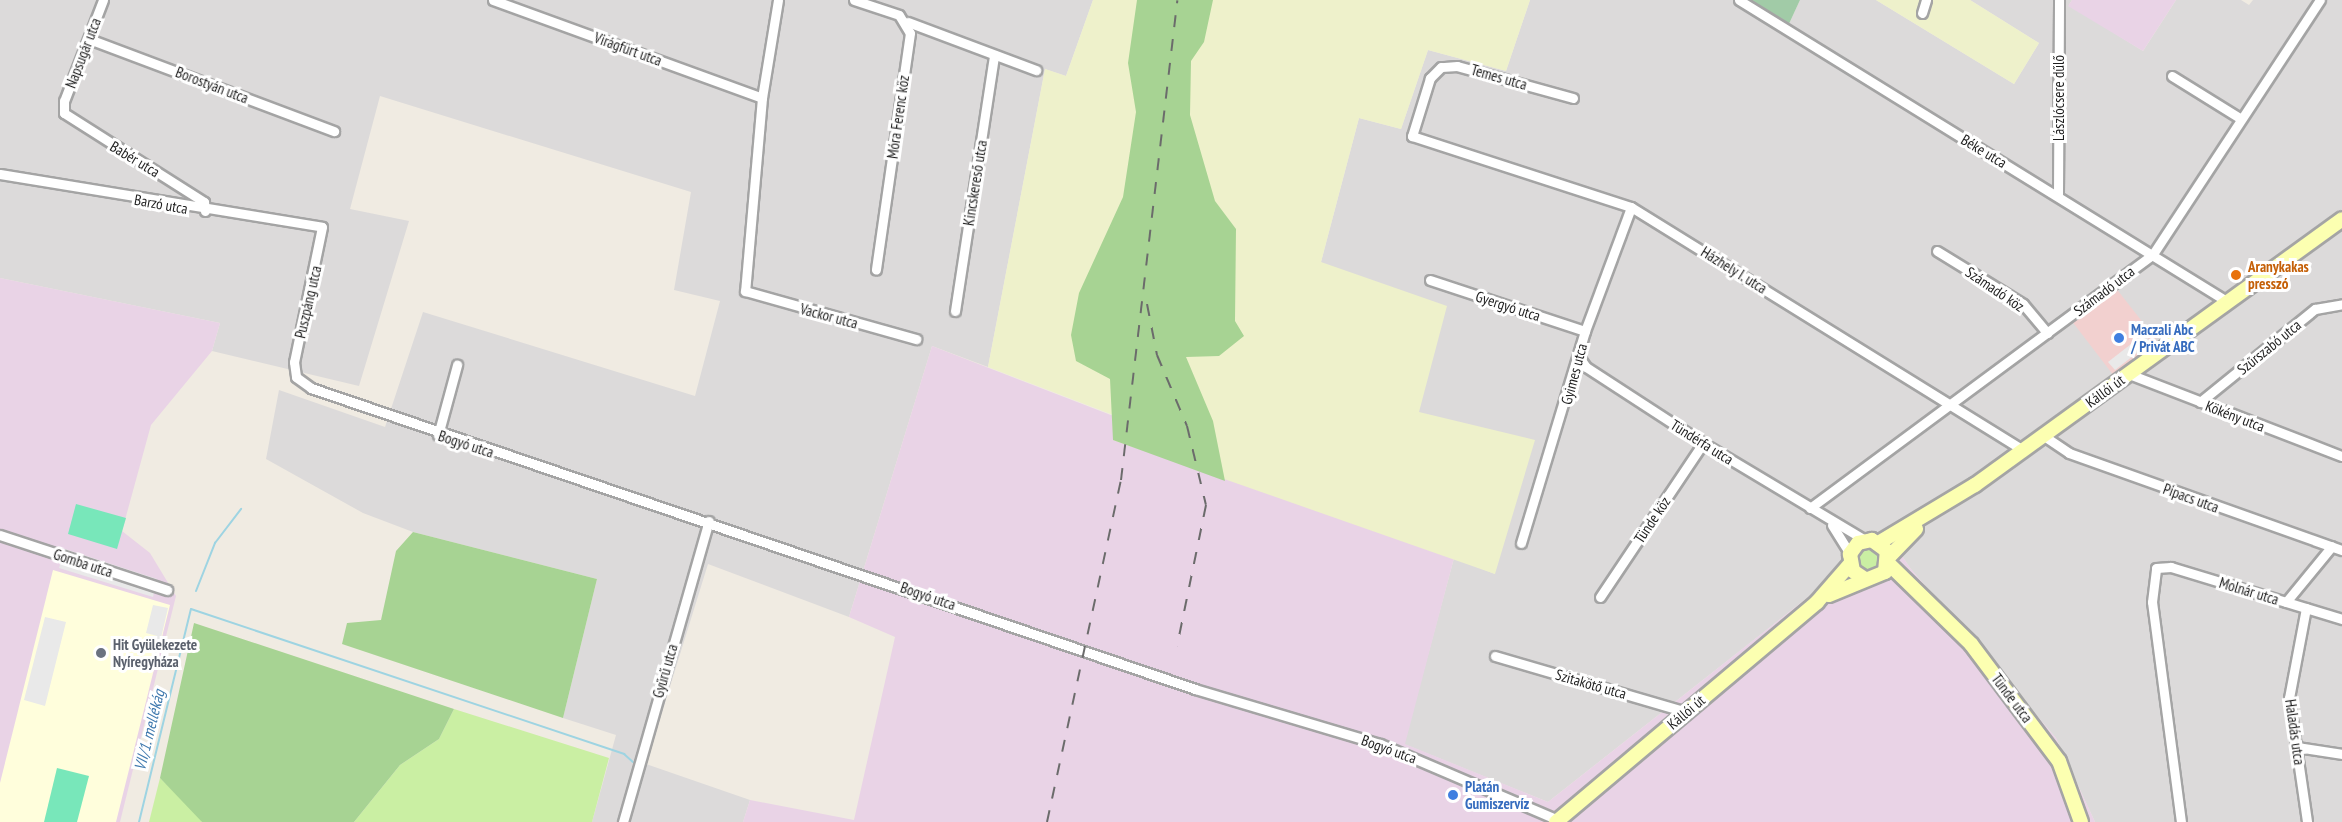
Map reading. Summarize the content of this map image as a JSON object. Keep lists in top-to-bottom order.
{
  "streets": {
    "main road": ["Kállói út", "Tünde utca"],
    "street": [
      "Virágfürt utca",
      "Napsugár utca",
      "Temes utca",
      "Borostyán utca",
      "Lászlócsere dűlő",
      "Móra Ferenc köz",
      "Béke utca",
      "Babér utca",
      "Kincskereső utca",
      "Barzó utca",
      "Házhely I. utca",
      "Számadó köz",
      "Számadó utca",
      "Puszpáng utca",
      "Gyergyó utca",
      "Vackor utca",
      "Szűrszabó utca",
      "Gyimes utca",
      "Kökény utca",
      "Tündérfa utca",
      "Bogyó utca",
      "Pipacs utca",
      "Tünde köz",
      "Gomba utca",
      "Molnár utca",
      "Gyűrű utca",
      "Szitakötő utca",
      "Haladás utca"
    ]
  },
  "crossings": [
    ["Virágfürt utca", "Vackor utca"],
    ["Napsugár utca", "Borostyán utca"],
    ["Napsugár utca", "Babér utca"],
    ["Temes utca", "Házhely I. utca"],
    ["Lászlócsere dűlő", "Béke utca"],
    ["Béke utca", "Számadó utca"],
    ["Béke utca", "Kállói út"],
    ["Babér utca", "Barzó utca"],
    ["Barzó utca", "Puszpáng utca"],
    ["Házhely I. utca", "Számadó utca"],
    ["Házhely I. utca", "Gyimes utca"],
    ["Házhely I. utca", "Kállói út"],
    ["Számadó köz", "Számadó utca"],
    ["Számadó utca", "Tündérfa utca"],
    ["Puszpáng utca", "Bogyó utca"],
    ["Gyergyó utca", "Gyimes utca"],
    ["Szűrszabó utca", "Kökény utca"],
    ["Gyimes utca", "Tündérfa utca"],
    ["Kállói út", "Kökény utca"],
    ["Kállói út", "Tündérfa utca"],
    ["Kállói út", "Bogyó utca"],
    ["Kállói út", "Pipacs utca"],
    ["Kállói út", "Szitakötő utca"],
    ["Kállói út", "Tünde utca"],
    ["Tündérfa utca", "Tünde köz"],
    ["Bogyó utca", "Gyűrű utca"],
    ["Molnár utca", "Haladás utca"]
  ],
  "water": ["VII/1. mellékág"],
  "places": [
    "Aranykakas presszó",
    "Maczali Abc / Privát ABC",
    "Hit Gyülekezete Nyíregyháza",
    "Platán Gumiszervíz"
  ]
}
